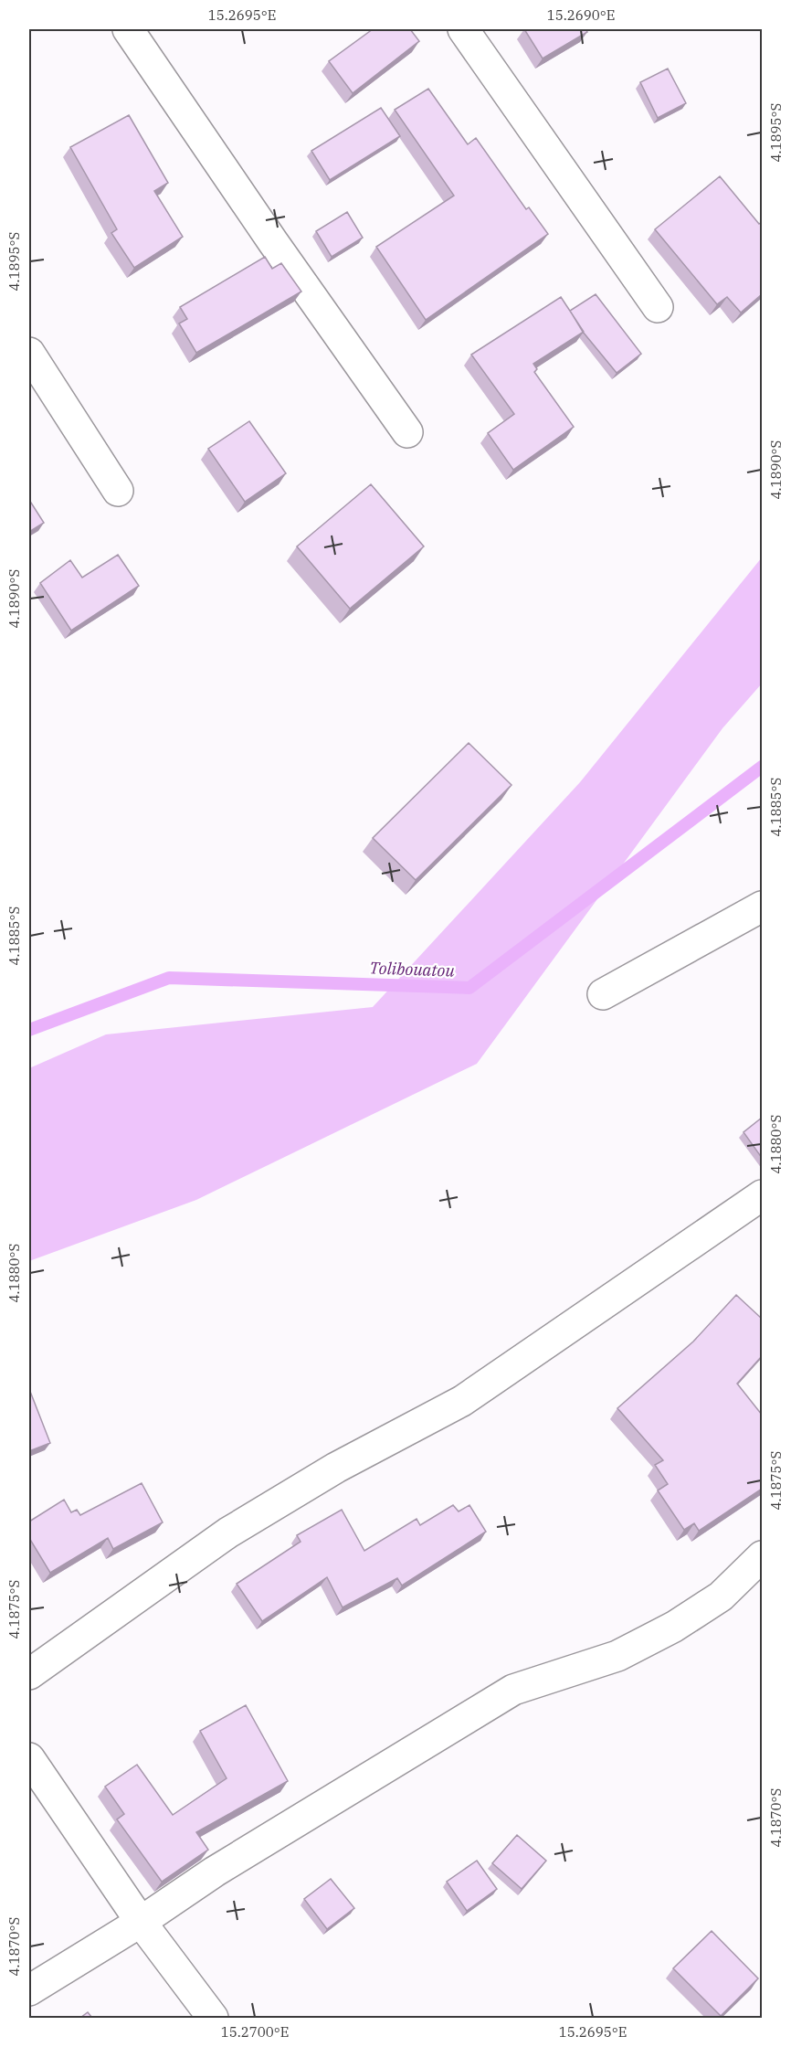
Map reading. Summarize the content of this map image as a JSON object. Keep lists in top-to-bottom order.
{
  "water": ["Tolibouatou"],
  "coordinates": [
    "15.2695°E",
    "15.2690°E",
    "4.1895°S",
    "4.1890°S",
    "4.1885°S",
    "4.1880°S",
    "4.1875°S",
    "4.1870°S",
    "15.2700°E"
  ]
}
